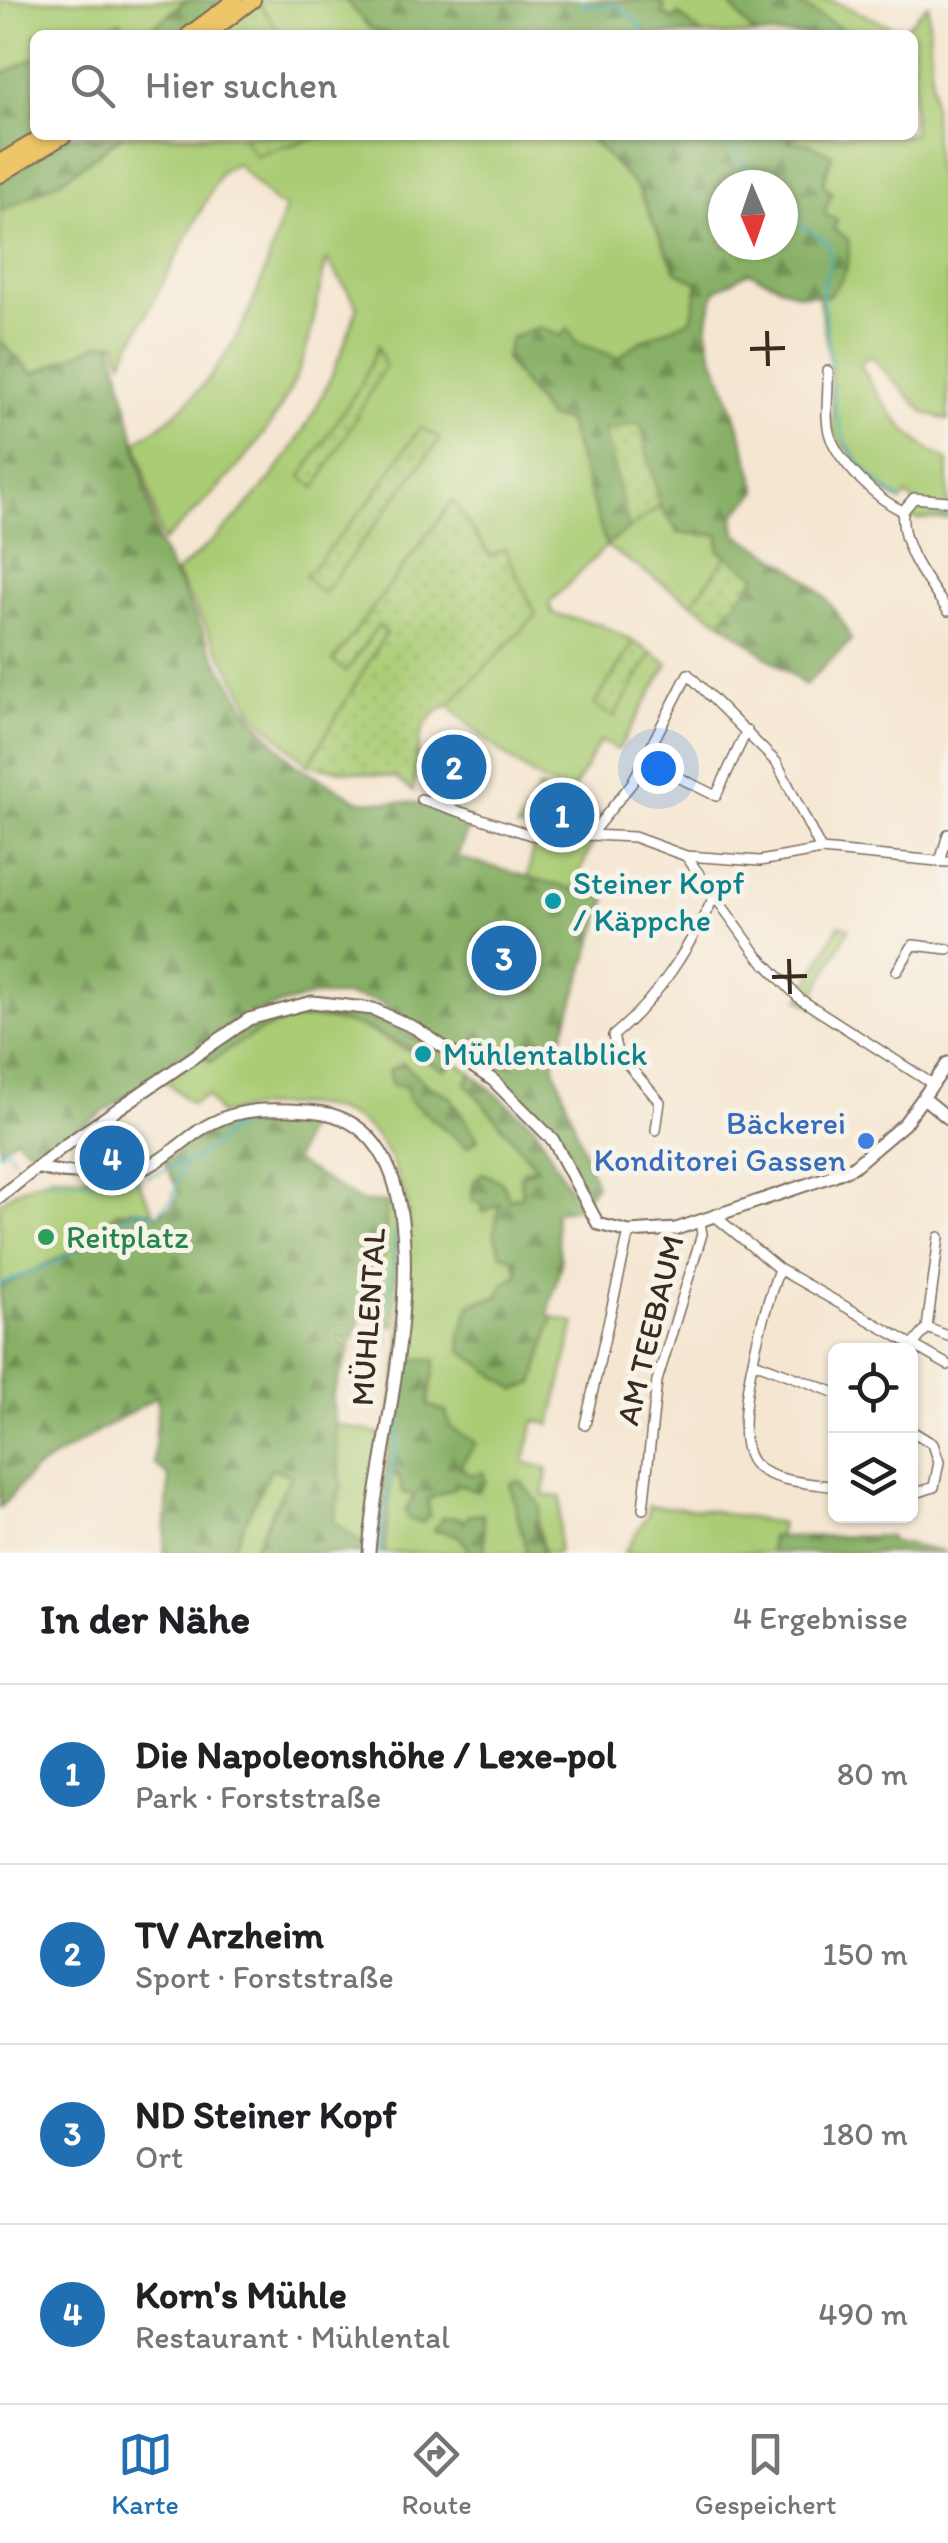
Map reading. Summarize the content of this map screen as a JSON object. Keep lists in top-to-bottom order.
{
  "streets": {
    "street": ["MÜHLENTAL", "AM TEEBAUM"]
  },
  "places": [
    "Steiner Kopf / Käppche",
    "Mühlentalblick",
    "Bäckerei Konditorei Gassen",
    "Reitplatz"
  ],
  "north": "bottom",
  "page": {
    "search": "Hier suchen",
    "pins": [
      "2",
      "1",
      "3",
      "4"
    ],
    "heading": ["In der Nähe", "4 Ergebnisse"],
    "list": [
      {
        "mark": "1",
        "name": "Die Napoleonshöhe / Lexe-pol",
        "note": "Park · Forststraße",
        "value": "80 m"
      },
      {
        "mark": "2",
        "name": "TV Arzheim",
        "note": "Sport · Forststraße",
        "value": "150 m"
      },
      {
        "mark": "3",
        "name": "ND Steiner Kopf",
        "note": "Ort",
        "value": "180 m"
      },
      {
        "mark": "4",
        "name": "Korn's Mühle",
        "note": "Restaurant · Mühlental",
        "value": "490 m"
      }
    ],
    "nav": ["Karte", "Route", "Gespeichert"]
  }
}
